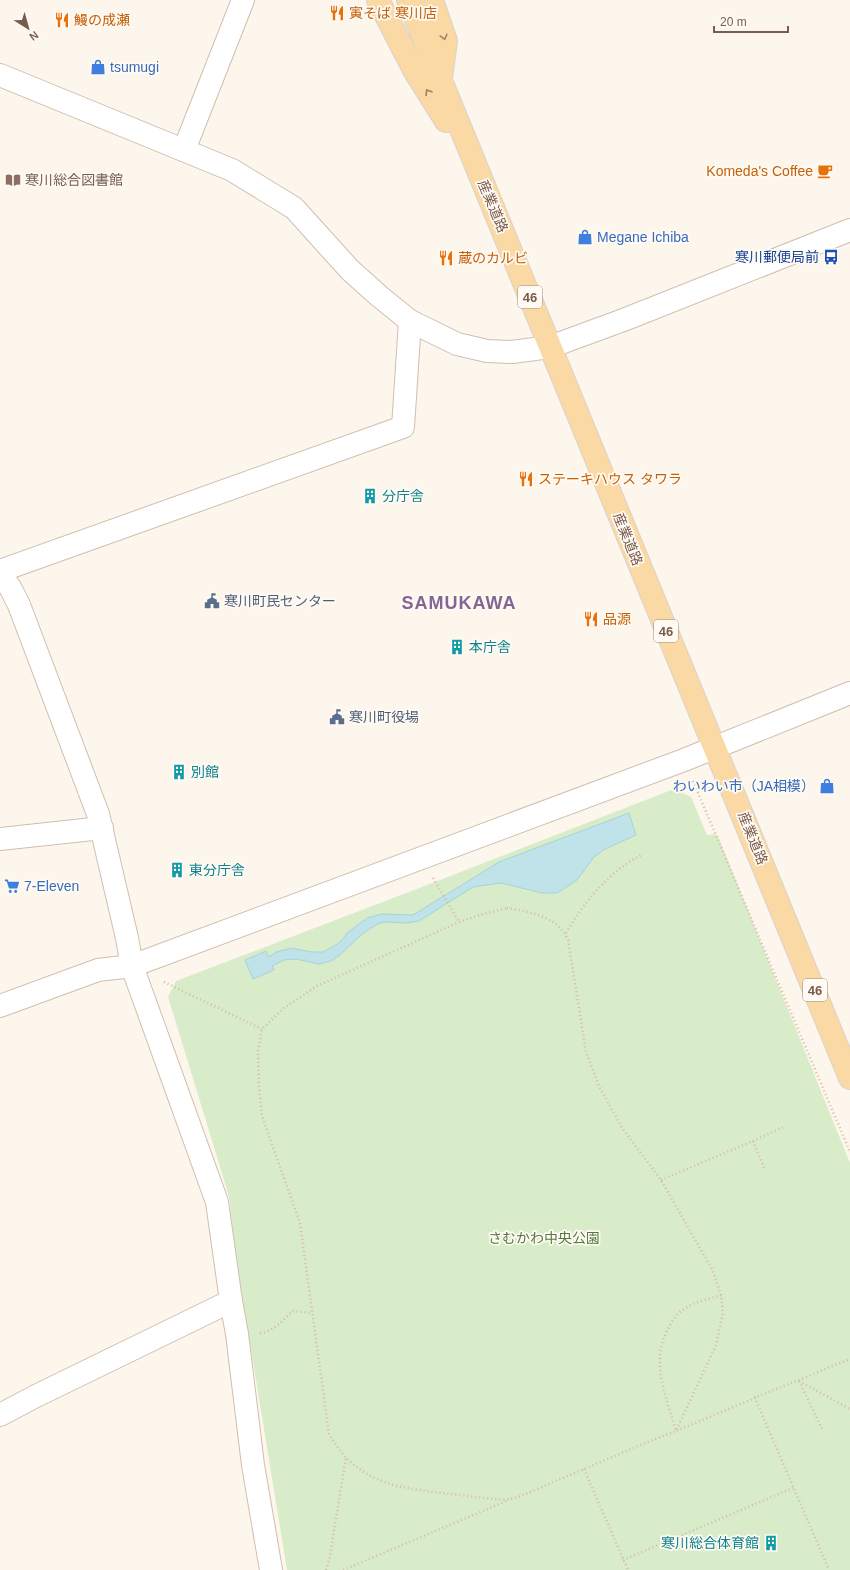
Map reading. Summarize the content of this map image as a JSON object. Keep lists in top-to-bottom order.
{
  "streets": {
    "main road": ["産業道路", "46"]
  },
  "districts": ["SAMUKAWA"],
  "parks": ["さむかわ中央公園"],
  "places": {
    "restaurant": [
      "寅そば 寒川店",
      "鰻の成瀬",
      "蔵のカルビ",
      "ステーキハウス タワラ",
      "品源"
    ],
    "shop": ["tsumugi", "Megane Ichiba", "わいわい市（JA相模）"],
    "cafe": ["Komeda's Coffee"],
    "library": ["寒川総合図書館"],
    "bus stop": ["寒川郵便局前"],
    "building": [
      "分庁舎",
      "本庁舎",
      "別館",
      "東分庁舎",
      "寒川総合体育館"
    ],
    "public building": ["寒川町民センター", "寒川町役場"],
    "supermarket": ["7-Eleven"]
  },
  "scale_bar": "20 m",
  "north": "bottom right"
}
